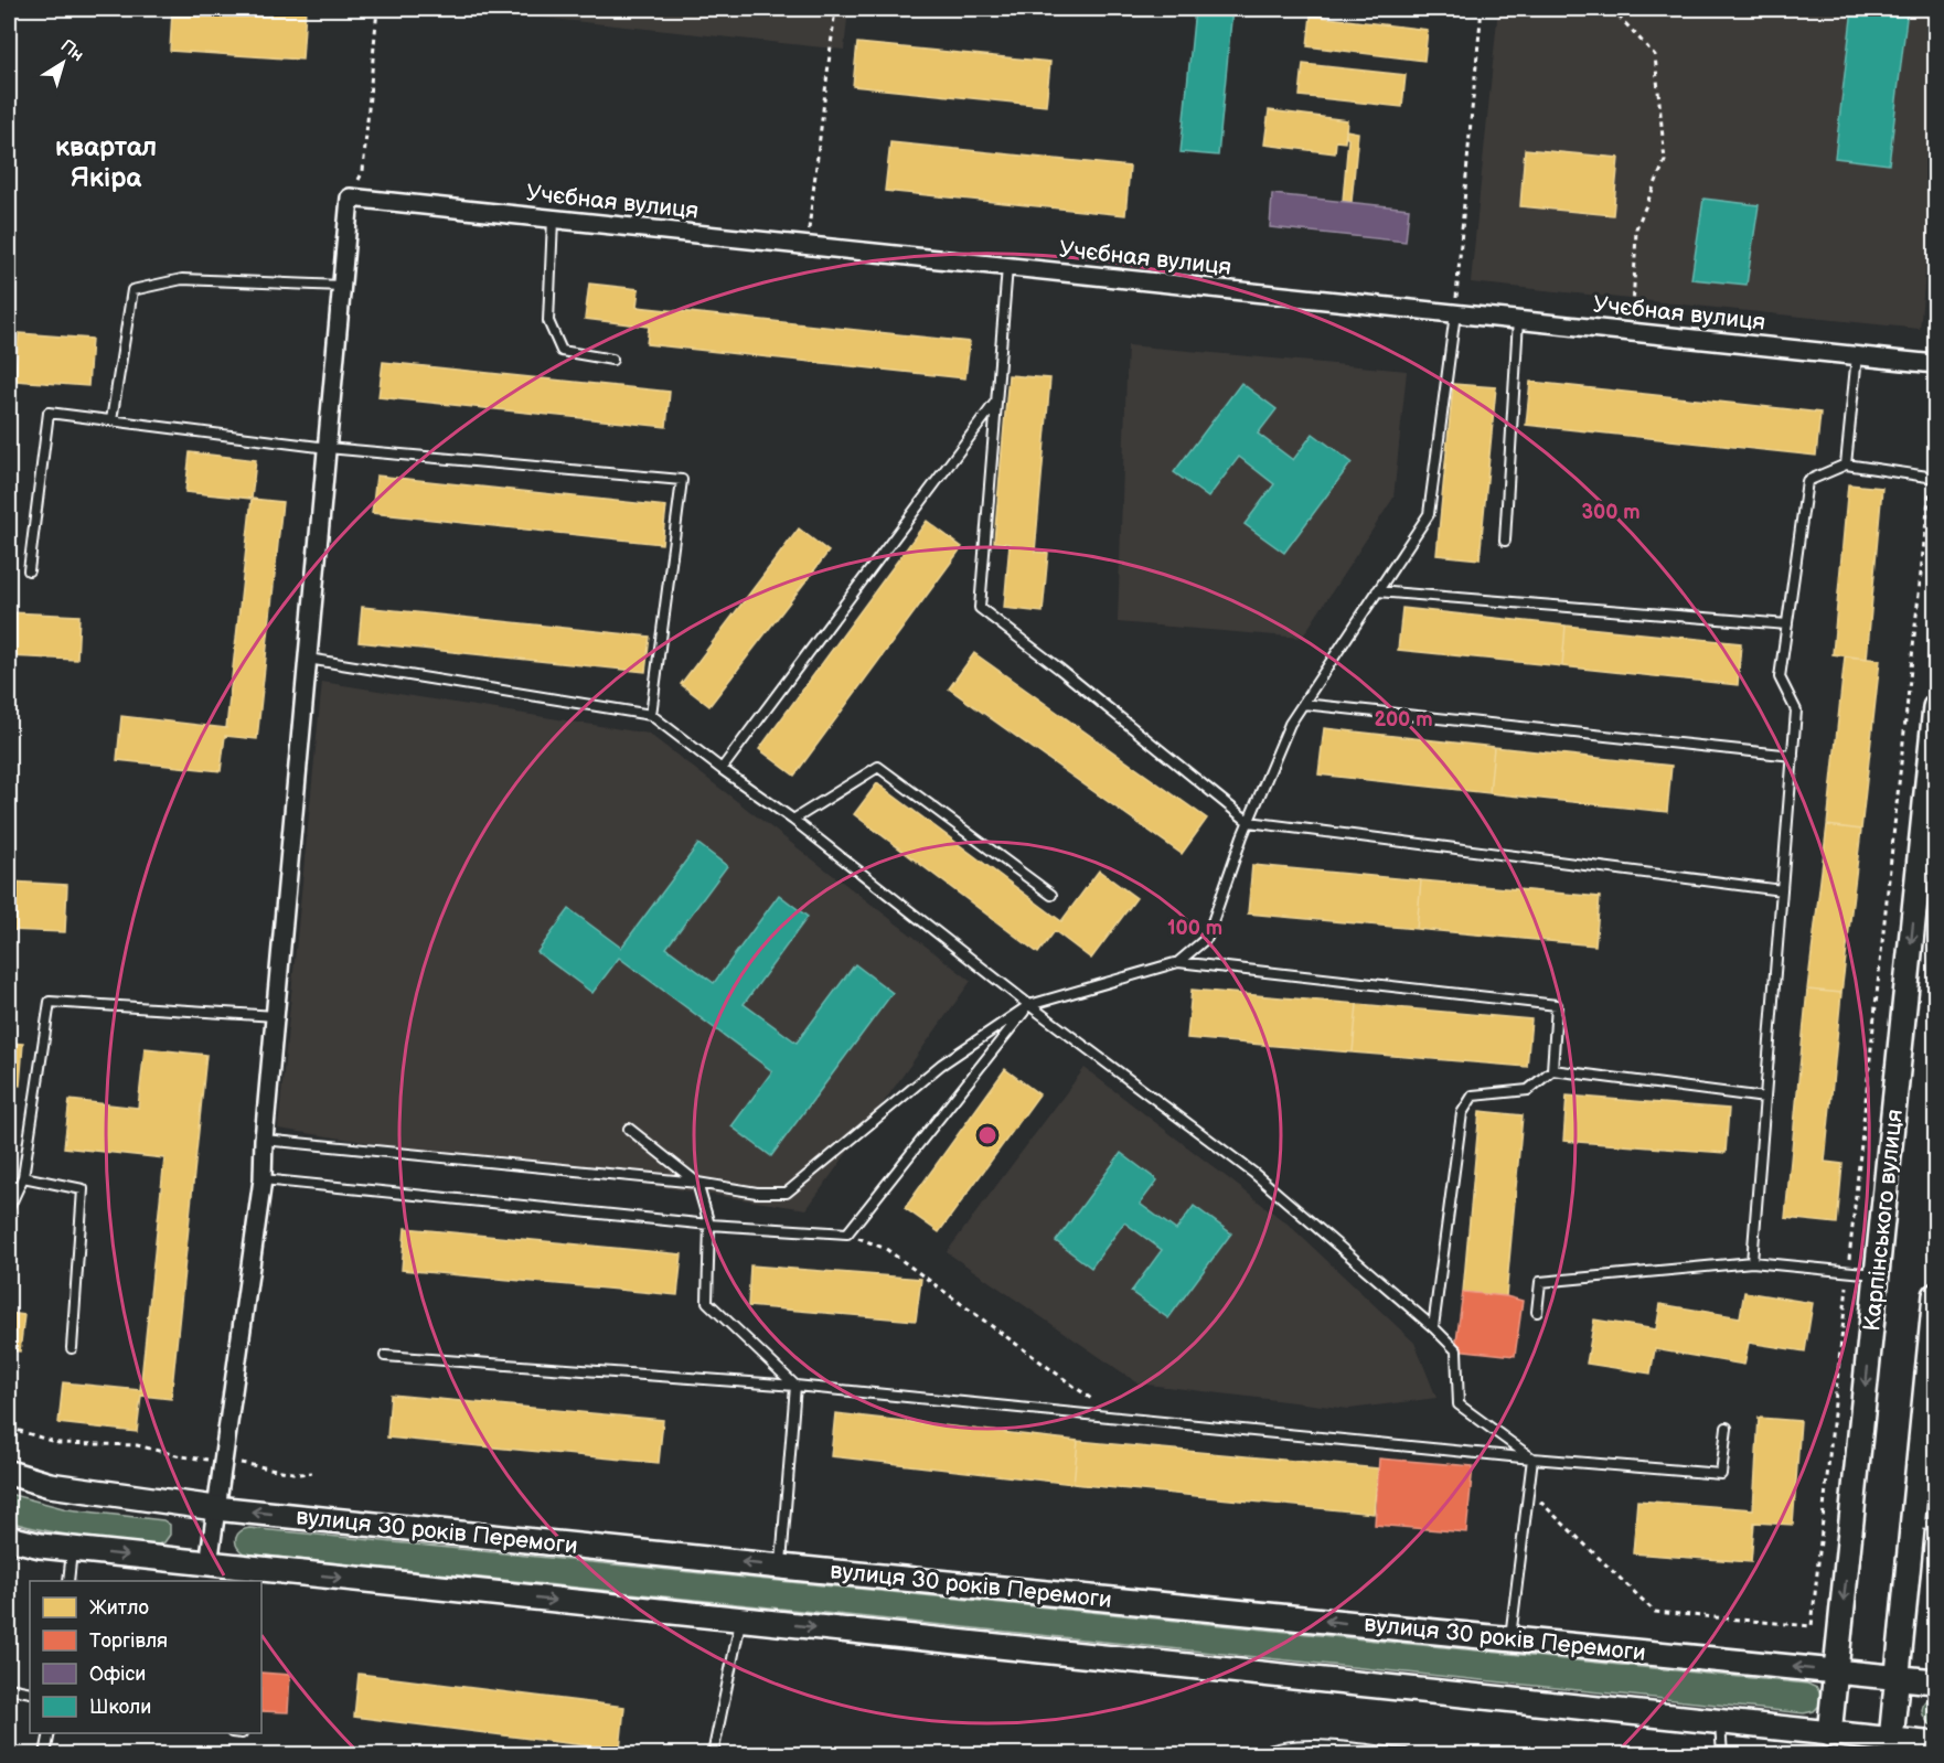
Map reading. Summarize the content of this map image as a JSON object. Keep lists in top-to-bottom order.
{
  "streets": {
    "street": ["Учєбная вулиця", "Карпінського вулиця", "вулиця 30 років Перемоги"]
  },
  "crossings": [
    ["Карпінського вулиця", "вулиця 30 років Перемоги"]
  ],
  "districts": ["квартал Якіра"],
  "legend": [
    "Житло",
    "Торгівля",
    "Офіси",
    "Школи"
  ],
  "north": "top right",
  "rings": ["300 m", "200 m", "100 m"]
}
